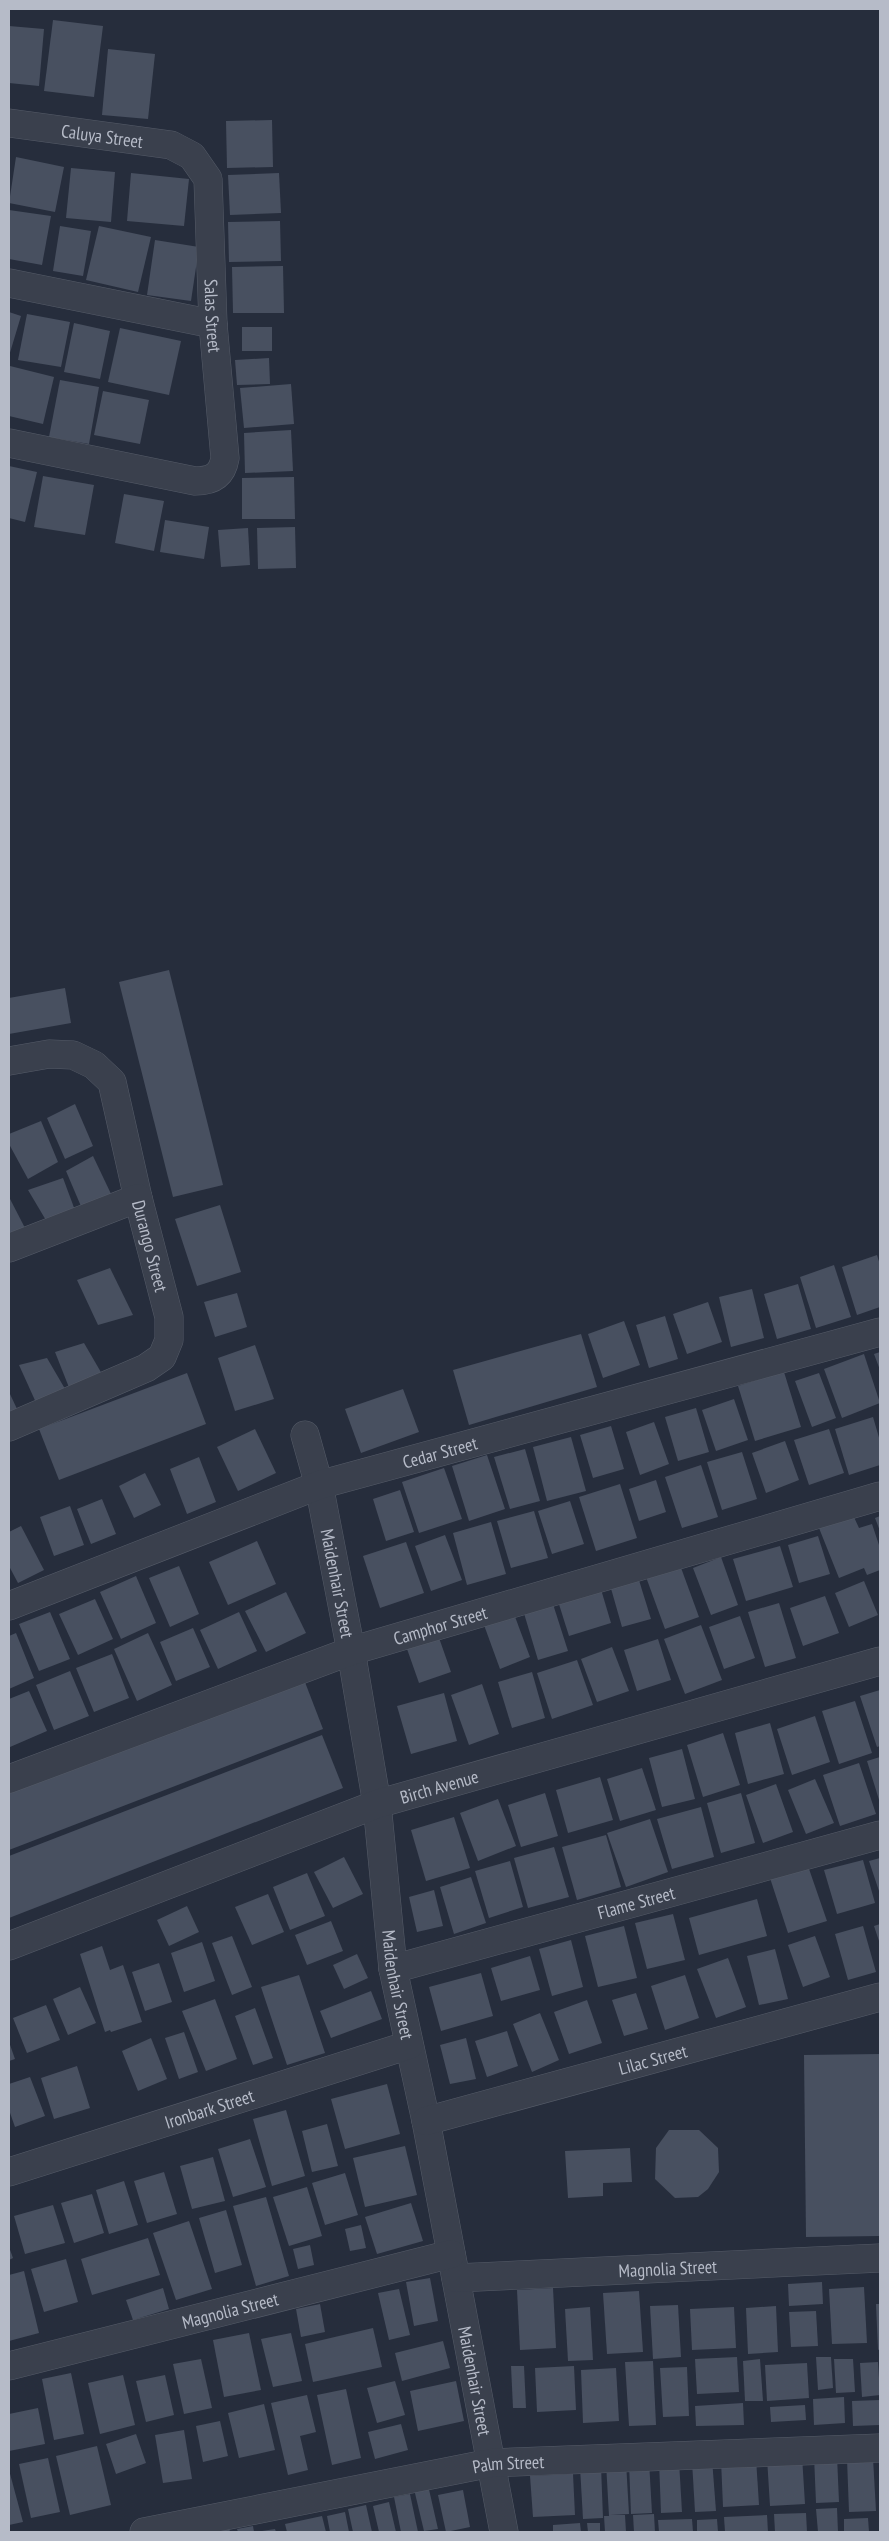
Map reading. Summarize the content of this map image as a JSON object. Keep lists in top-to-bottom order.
{
  "streets": {
    "street": [
      "Caluya Street",
      "Salas Street",
      "Durango Street",
      "Cedar Street",
      "Maidenhair Street",
      "Camphor Street",
      "Birch Avenue",
      "Flame Street",
      "Lilac Street",
      "Ironbark Street",
      "Magnolia Street",
      "Palm Street"
    ]
  },
  "crossings": [
    ["Caluya Street", "Salas Street"],
    ["Cedar Street", "Maidenhair Street"],
    ["Maidenhair Street", "Camphor Street"],
    ["Maidenhair Street", "Birch Avenue"],
    ["Maidenhair Street", "Flame Street"],
    ["Maidenhair Street", "Lilac Street"],
    ["Maidenhair Street", "Ironbark Street"],
    ["Maidenhair Street", "Magnolia Street"],
    ["Maidenhair Street", "Palm Street"]
  ]
}
